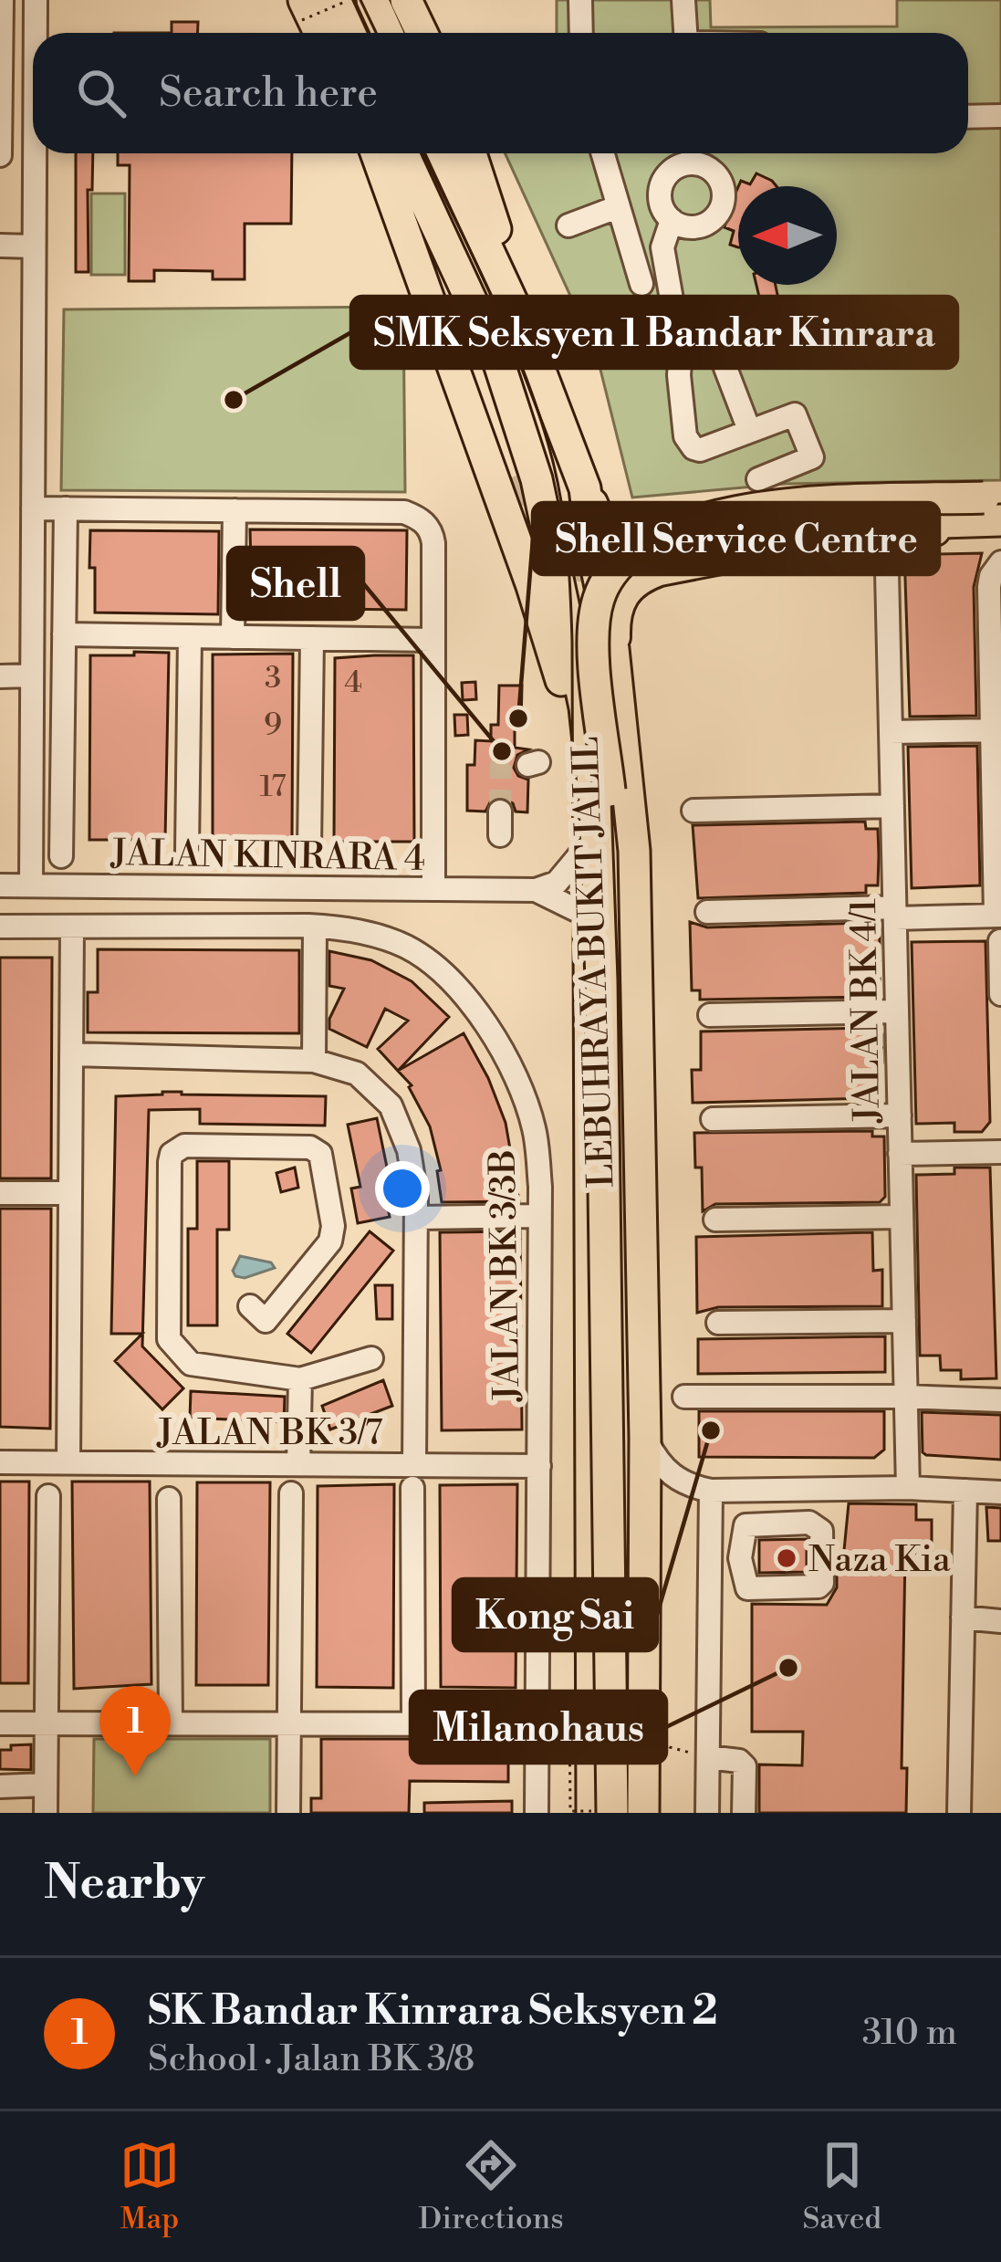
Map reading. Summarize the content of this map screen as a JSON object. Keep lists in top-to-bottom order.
{
  "streets": {
    "highway": ["LEBUHRAYA BUKIT JALIL"],
    "street": [
      "JALAN KINRARA 4",
      "JALAN BK 4/1",
      "JALAN BK 3/3B",
      "JALAN BK 3/7"
    ]
  },
  "crossings": [
    ["JALAN BK 3/3B", "JALAN BK 3/7"]
  ],
  "places": [
    "SMK Seksyen 1 Bandar Kinrara",
    "Shell Service Centre",
    "Shell",
    "Kong Sai",
    "Naza Kia",
    "Milanohaus"
  ],
  "house_numbers": [
    "3",
    "4",
    "9",
    "17"
  ],
  "north": "left",
  "page": {
    "search": "Search here",
    "pins": "1",
    "heading": "Nearby",
    "list": [
      {
        "mark": "1",
        "name": "SK Bandar Kinrara Seksyen 2",
        "note": "School · Jalan BK 3/8",
        "value": "310 m"
      }
    ],
    "nav": ["Map", "Directions", "Saved"]
  }
}
